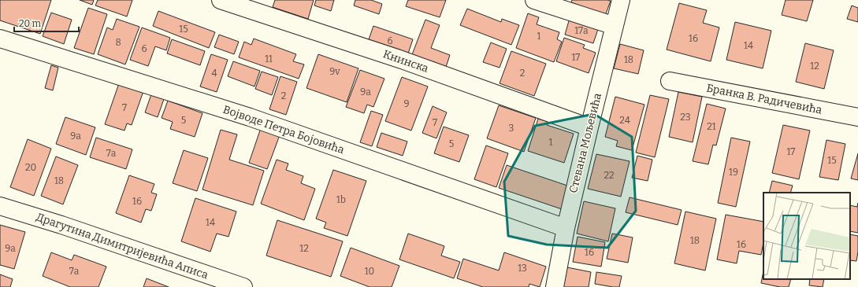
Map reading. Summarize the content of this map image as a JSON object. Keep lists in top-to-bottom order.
{
  "streets": {
    "street": [
      "Книнска",
      "Бранка В. Радичевића",
      "Војводе Петра Бојовића",
      "Стевана Мољевића",
      "Драгутина Димитријевића Аписа"
    ]
  },
  "crossings": [
    ["Книнска", "Стевана Мољевића"],
    ["Војводе Петра Бојовића", "Стевана Мољевића"]
  ],
  "house_numbers": [
    "15",
    "17a",
    "1",
    "16",
    "6",
    "8",
    "14",
    "6",
    "17",
    "11",
    "18",
    "12",
    "9v",
    "4",
    "2",
    "9a",
    "2",
    "9",
    "7",
    "23",
    "5",
    "24",
    "7",
    "21",
    "3",
    "9a",
    "1",
    "5",
    "17",
    "7a",
    "15",
    "20",
    "19",
    "22",
    "18",
    "1b",
    "16",
    "14",
    "18",
    "16",
    "9a",
    "12",
    "16",
    "13",
    "7a",
    "10"
  ],
  "scale_bar": "20 m"
}
